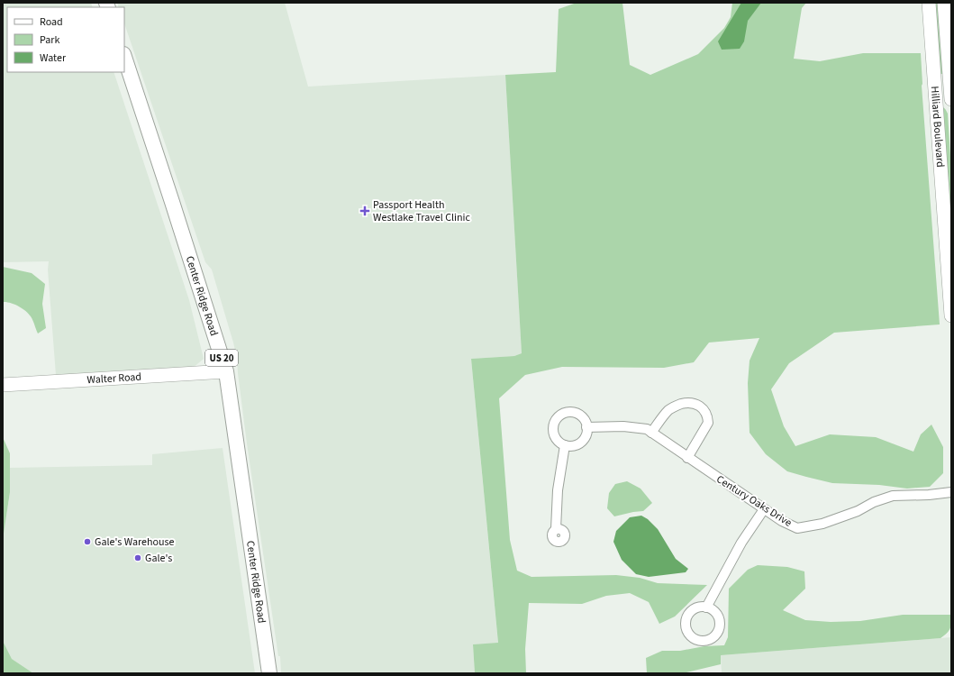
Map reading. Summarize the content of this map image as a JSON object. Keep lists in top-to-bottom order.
{
  "streets": {
    "main road": [
      "Hilliard Boulevard",
      "Center Ridge Road",
      "US 20",
      "Walter Road"
    ],
    "street": ["Century Oaks Drive"]
  },
  "crossings": [
    ["Center Ridge Road", "Walter Road"]
  ],
  "places": {
    "health": ["Passport Health Westlake Travel Clinic"],
    "other": ["Gale's Warehouse", "Gale's"]
  },
  "legend": ["Road", "Park", "Water"]
}
